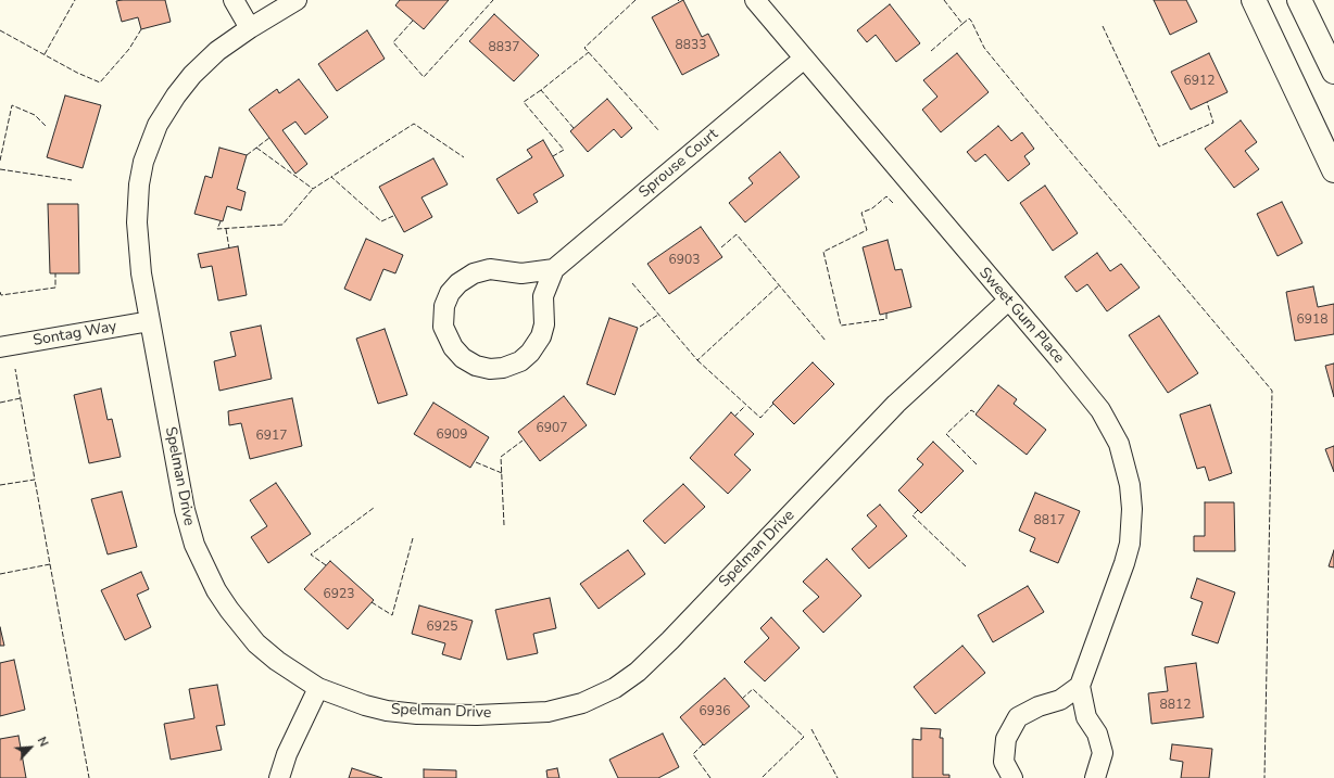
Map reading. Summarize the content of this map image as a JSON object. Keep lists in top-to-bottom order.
{
  "streets": {
    "street": [
      "Sprouse Court",
      "Sweet Gum Place",
      "Sontag Way",
      "Spelman Drive"
    ]
  },
  "crossings": [
    ["Sprouse Court", "Sweet Gum Place"],
    ["Sweet Gum Place", "Spelman Drive"],
    ["Sontag Way", "Spelman Drive"]
  ],
  "house_numbers": [
    "8833",
    "8837",
    "6912",
    "6903",
    "6918",
    "6907",
    "6909",
    "6917",
    "8817",
    "6923",
    "6925",
    "8812",
    "6936"
  ],
  "north": "top right"
}
